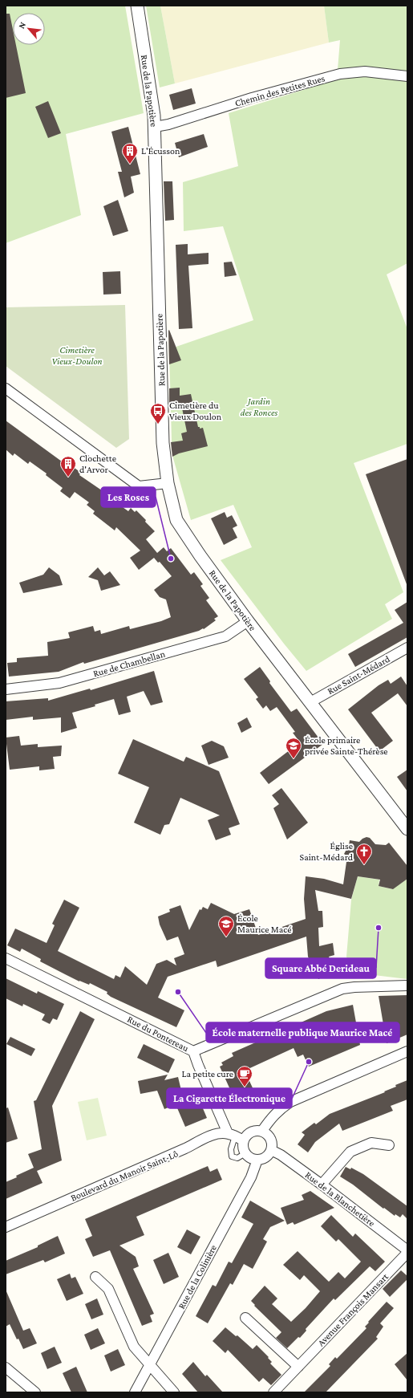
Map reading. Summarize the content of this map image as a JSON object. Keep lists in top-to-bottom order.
{
  "streets": {
    "street": [
      "Rue de la Papotière",
      "Chemin des Petites Rues",
      "Rue de Chambellan",
      "Rue Saint-Médard",
      "Rue du Pontereau",
      "Boulevard du Manoir Saint-Lô",
      "Rue de la Blanchetière",
      "Rue de la Colinière",
      "Avenue François Mansart"
    ]
  },
  "crossings": [
    ["Rue de la Papotière", "Chemin des Petites Rues"],
    ["Rue de la Papotière", "Rue de Chambellan"],
    ["Rue de la Papotière", "Rue Saint-Médard"],
    ["Boulevard du Manoir Saint-Lô", "Rue de la Blanchetière"],
    ["Boulevard du Manoir Saint-Lô", "Rue de la Colinière"],
    ["Rue de la Blanchetière", "Rue de la Colinière"],
    ["Rue de la Blanchetière", "Avenue François Mansart"]
  ],
  "parks": ["Cimetière Vieux-Doulon", "Jardin des Ronces"],
  "places": {
    "building": ["L'Écusson", "Clochette d'Arvor"],
    "bus stop": ["Cimetière du Vieux Doulon"],
    "other": [
      "Les Roses",
      "Square Abbé Derideau",
      "École maternelle publique Maurice Macé",
      "La Cigarette Électronique"
    ],
    "school or university": ["École primaire privée Sainte-Thérèse", "École Maurice Macé"],
    "church": ["Église Saint-Médard"],
    "cafe": ["La petite cure"]
  },
  "north": "top left"
}
